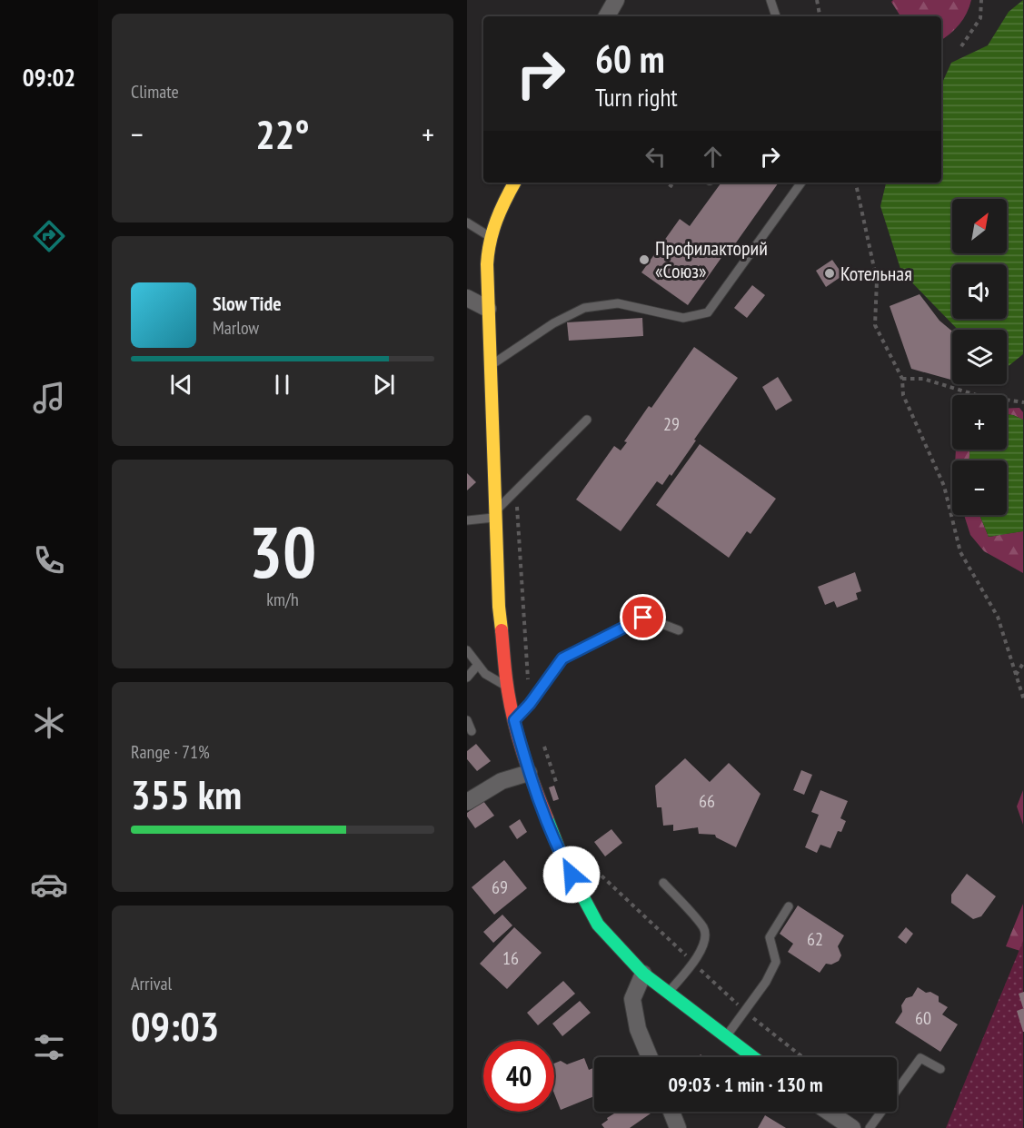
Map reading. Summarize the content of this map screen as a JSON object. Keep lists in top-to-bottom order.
{
  "places": ["Профилакторий «Союз»", "Котельная"],
  "house_numbers": [
    "29",
    "66",
    "69",
    "62",
    "16",
    "60"
  ],
  "north": "top right",
  "page": {
    "tabs": "09:02",
    "tile": [
      "Climate",
      ["30", "km/h"],
      ["Range · 71%", "355 km"],
      ["Arrival", "09:03"]
    ],
    "turn": ["60 m", "Turn right"],
    "heat": ["−", "22°", "+"],
    "map_buttons": ["+", "−"],
    "song": ["Slow Tide", "Marlow"],
    "limit": "40",
    "trip": "09:03 · 1 min · 130 m"
  }
}
